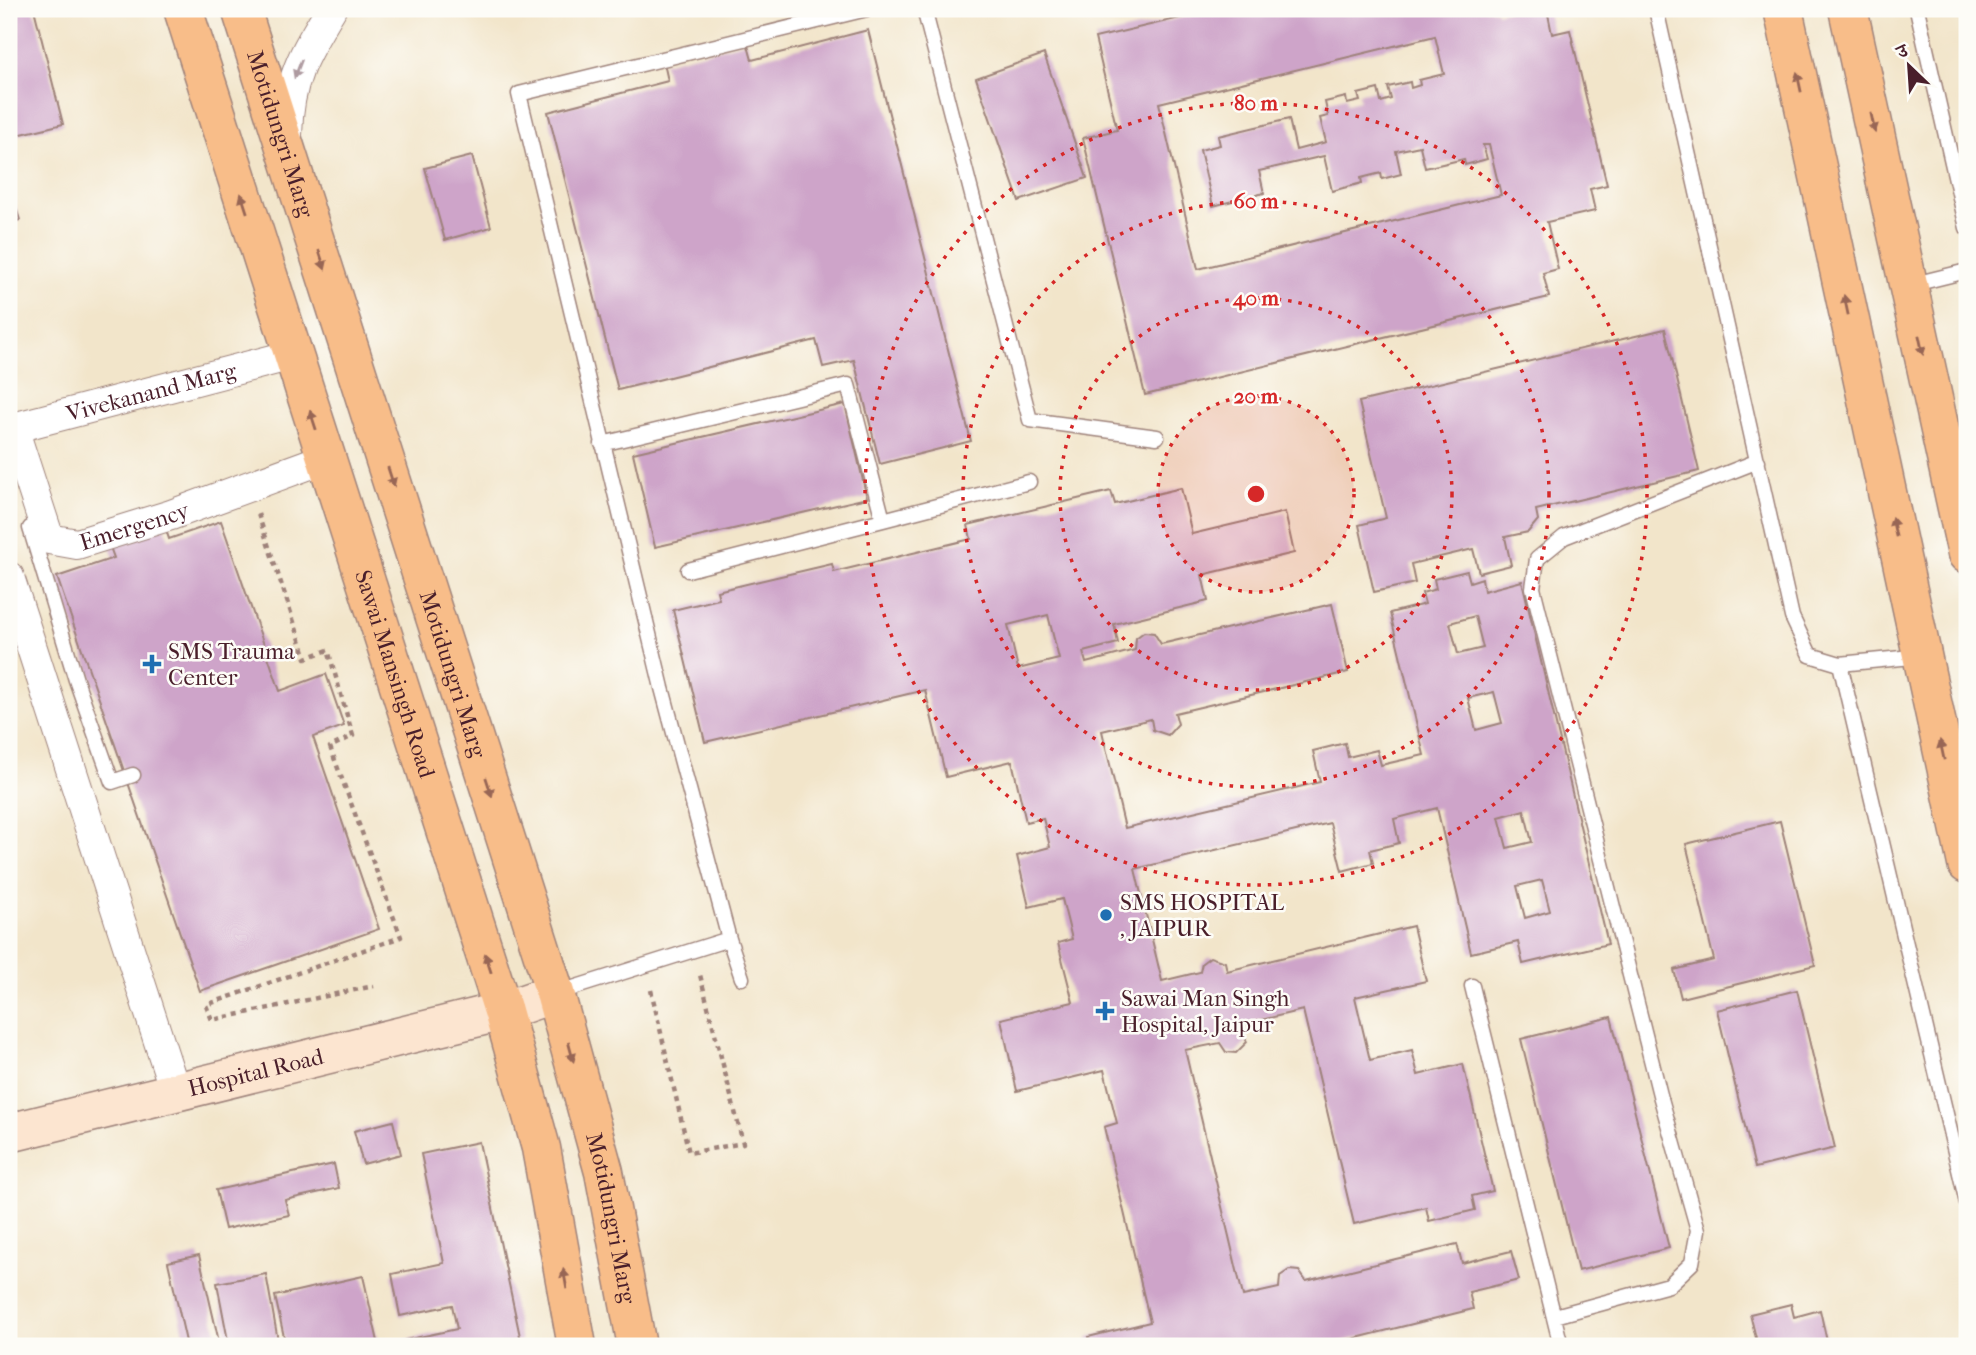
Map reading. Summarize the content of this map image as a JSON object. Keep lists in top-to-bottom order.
{
  "streets": {
    "main road": ["Motidungri Marg", "Sawai Mansingh Road"],
    "street": ["Vivekanand Marg", "Emergency", "Hospital Road"]
  },
  "crossings": [
    ["Motidungri Marg", "Hospital Road"],
    ["Vivekanand Marg", "Emergency"],
    ["Vivekanand Marg", "Sawai Mansingh Road"],
    ["Emergency", "Sawai Mansingh Road"],
    ["Sawai Mansingh Road", "Hospital Road"]
  ],
  "one_way": ["Motidungri Marg", "Sawai Mansingh Road"],
  "places": {
    "health": ["SMS Trauma Center", "Sawai Man Singh Hospital, Jaipur"],
    "other": ["SMS HOSPITAL , JAIPUR"]
  },
  "north": "top left",
  "rings": [
    "80 m",
    "60 m",
    "40 m",
    "20 m"
  ]
}
